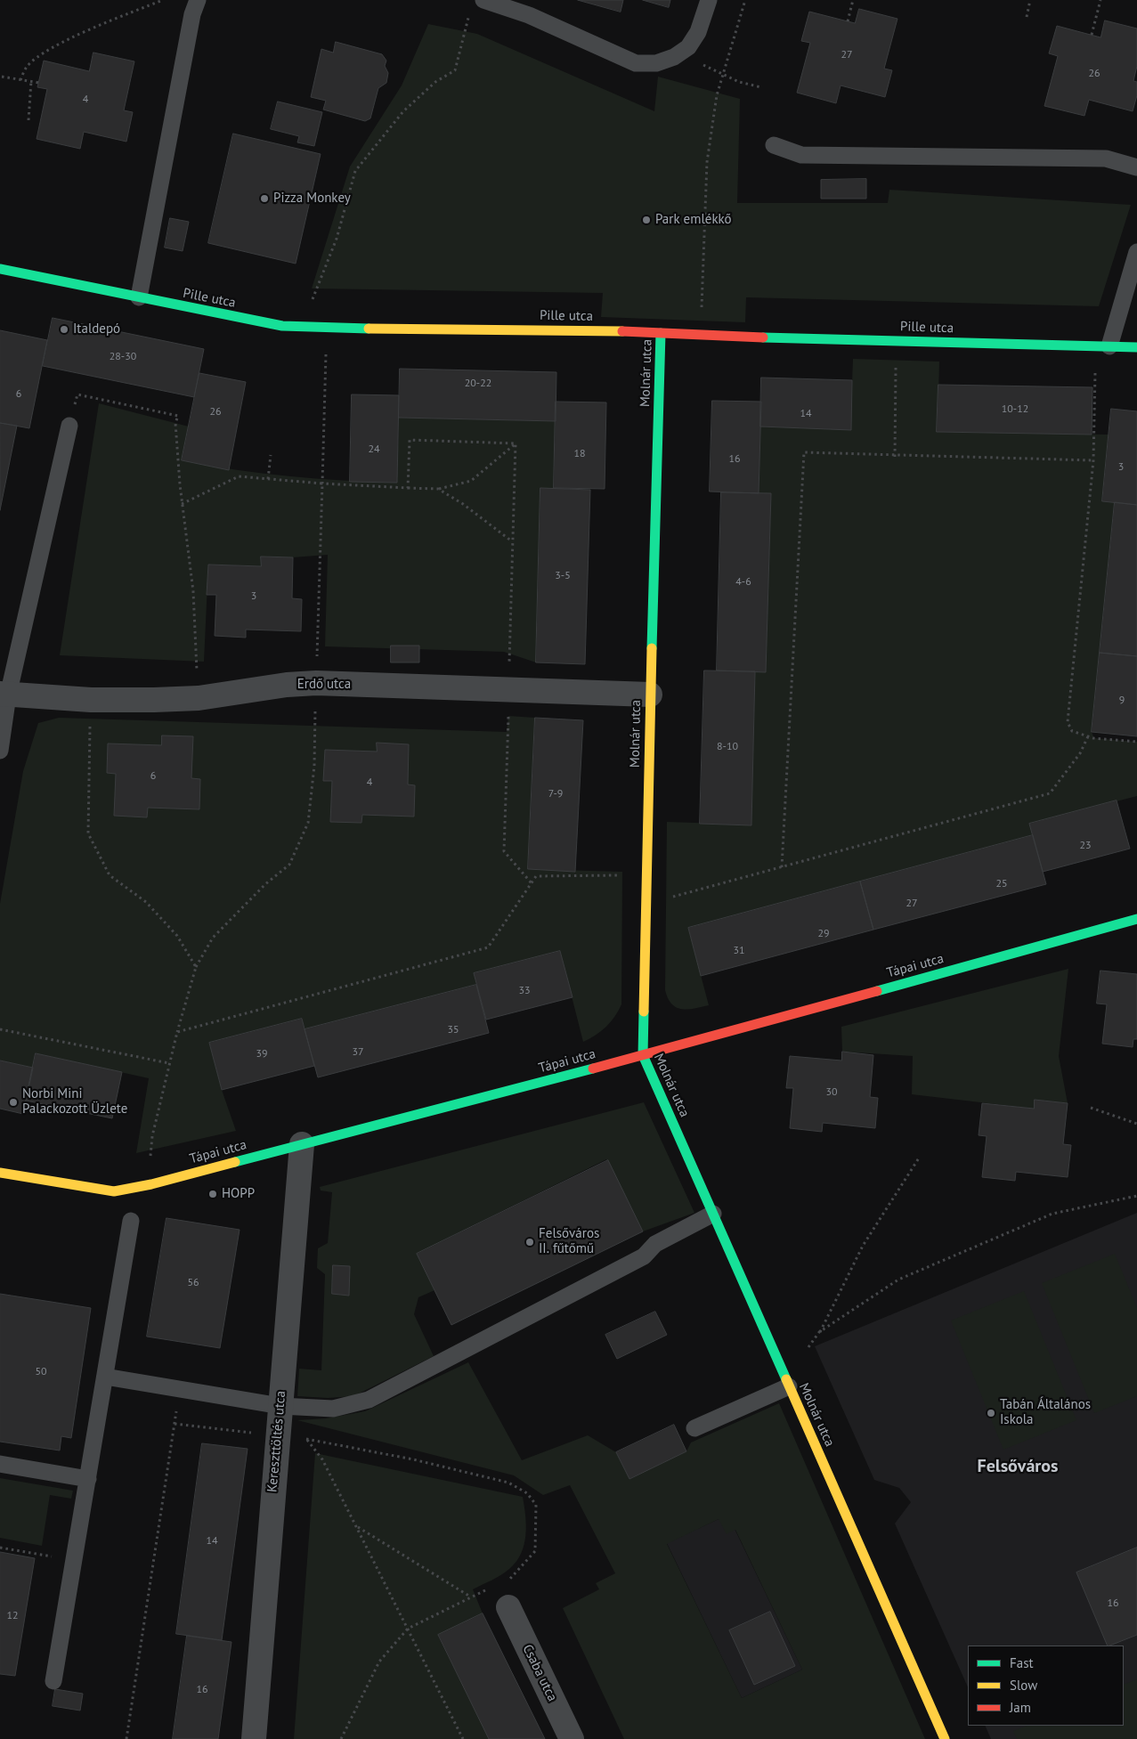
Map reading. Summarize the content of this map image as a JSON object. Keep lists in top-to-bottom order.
{
  "streets": {
    "street": [
      "Pille utca",
      "Molnár utca",
      "Erdő utca",
      "Tápai utca",
      "Kereszttöltés utca",
      "Csaba utca"
    ]
  },
  "crossings": [
    ["Pille utca", "Molnár utca"],
    ["Molnár utca", "Erdő utca"],
    ["Molnár utca", "Tápai utca"],
    ["Tápai utca", "Kereszttöltés utca"]
  ],
  "districts": ["Felsőváros"],
  "places": [
    "Pizza Monkey",
    "Park emlékkő",
    "Italdepó",
    "Norbi Mini Palackozott Üzlete",
    "HOPP",
    "Felsőváros II. fűtőmű",
    "Tabán Általános Iskola"
  ],
  "house_numbers": [
    "27",
    "26",
    "4",
    "28-30",
    "20-22",
    "6",
    "10-12",
    "26",
    "14",
    "24",
    "18",
    "16",
    "3",
    "3-5",
    "4-6",
    "3",
    "9",
    "8-10",
    "6",
    "4",
    "7-9",
    "23",
    "25",
    "27",
    "29",
    "31",
    "33",
    "35",
    "37",
    "39",
    "30",
    "56",
    "50",
    "14",
    "16",
    "12",
    "16"
  ],
  "legend": ["Fast", "Slow", "Jam"]
}
